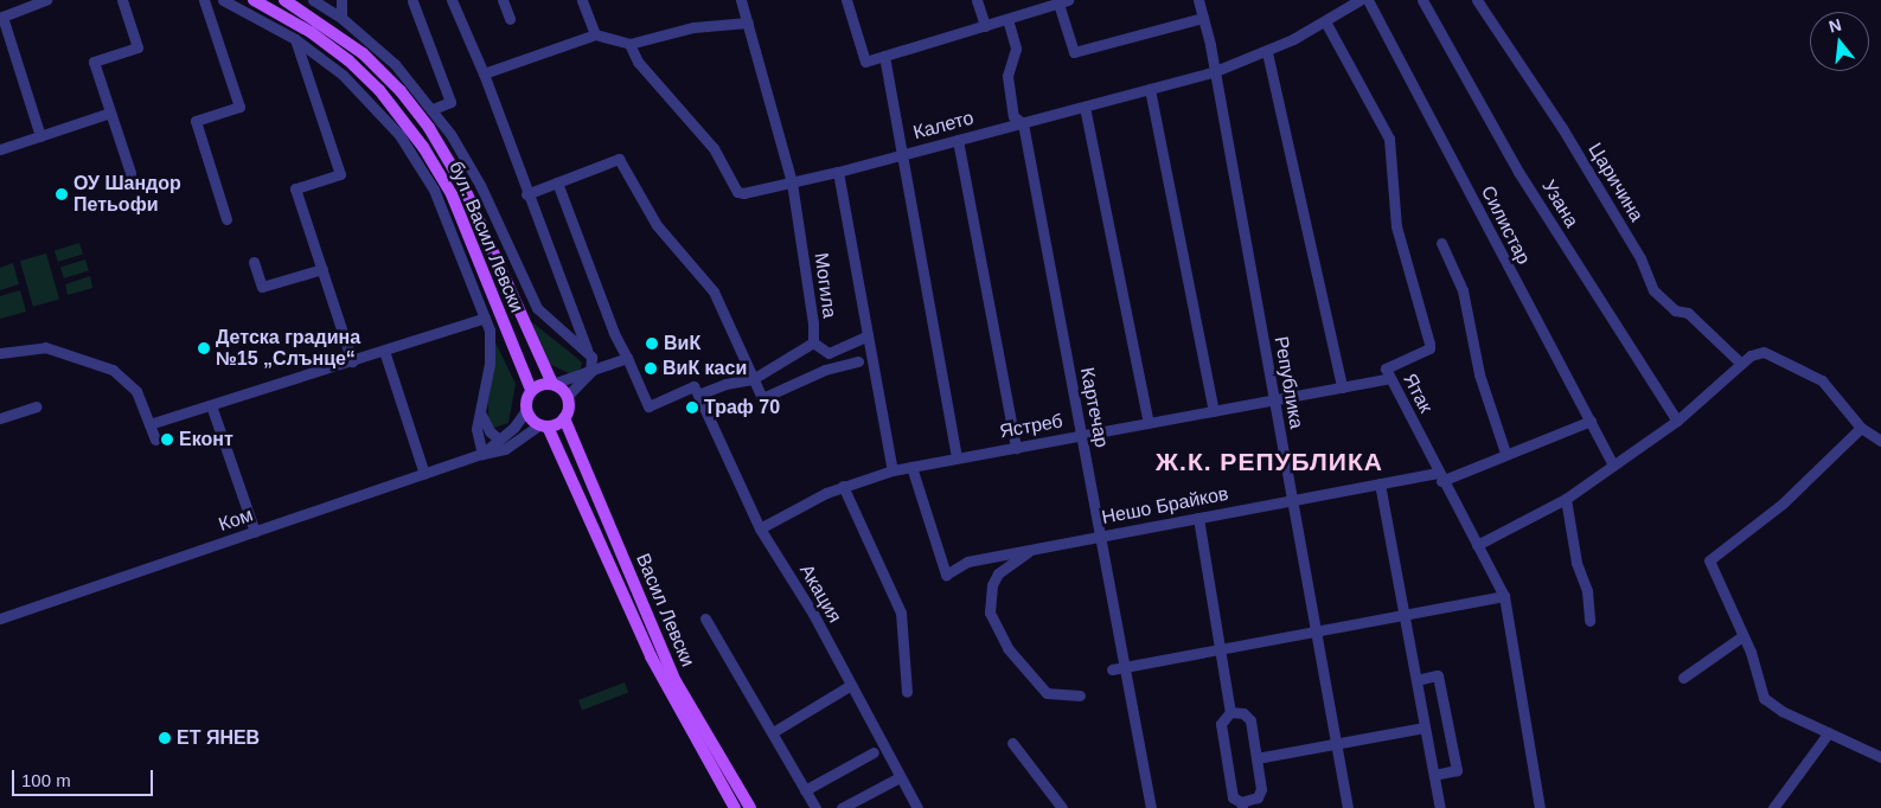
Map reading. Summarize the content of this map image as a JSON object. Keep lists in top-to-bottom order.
{
  "streets": {
    "main road": ["бул. Васил Левски", "Васил Левски"],
    "street": [
      "Калето",
      "Царичина",
      "Узана",
      "Силистар",
      "Могила",
      "Република",
      "Ятак",
      "Картечар",
      "Ястреб",
      "Нешо Брайков",
      "Ком",
      "Акация"
    ]
  },
  "crossings": [
    ["Калето", "Могила"],
    ["Калето", "Република"],
    ["Калето", "Ятак"],
    ["Калето", "Картечар"],
    ["Силистар", "Нешо Брайков"],
    ["бул. Васил Левски", "Ком"],
    ["бул. Васил Левски", "Васил Левски"],
    ["Могила", "Акация"],
    ["Република", "Ястреб"],
    ["Република", "Нешо Брайков"],
    ["Ятак", "Ястреб"],
    ["Ятак", "Нешо Брайков"],
    ["Картечар", "Ястреб"],
    ["Картечар", "Нешо Брайков"],
    ["Ястреб", "Нешо Брайков"],
    ["Ястреб", "Акация"],
    ["Ком", "Васил Левски"]
  ],
  "districts": ["Ж.К. РЕПУБЛИКА"],
  "places": [
    "ОУ Шандор Петьофи",
    "ВиК",
    "Детска градина №15 „Слънце“",
    "ВиК каси",
    "Траф 70",
    "Еконт",
    "ЕТ ЯНЕВ"
  ],
  "scale_bar": "100 m",
  "north": "top"
}
